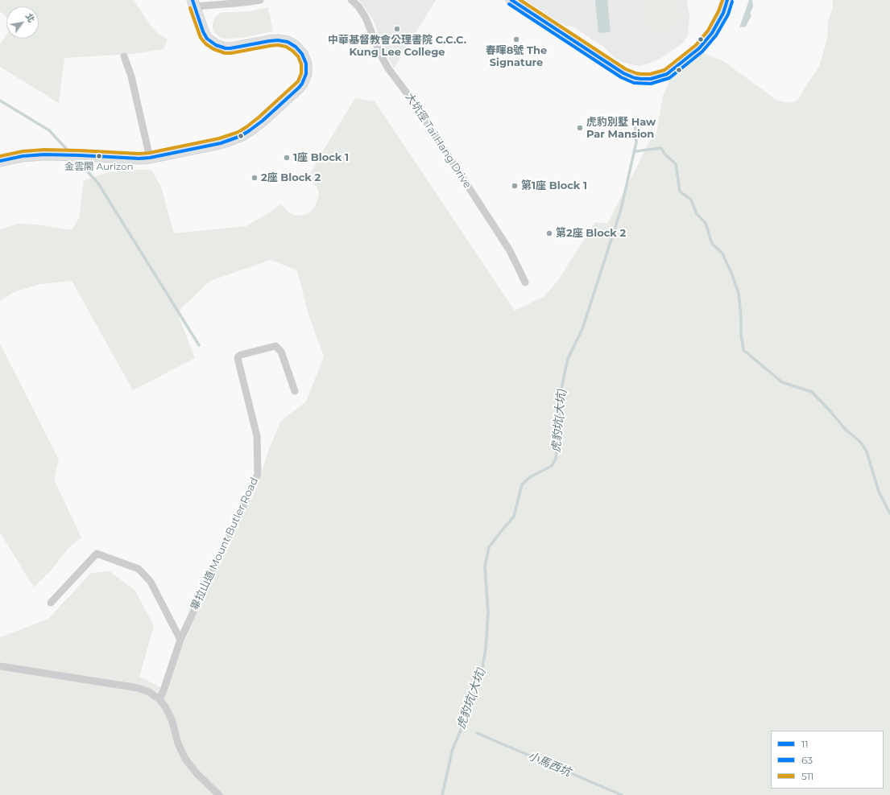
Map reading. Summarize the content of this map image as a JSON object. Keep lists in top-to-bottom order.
{
  "streets": {
    "street": ["大坑徑 Tai Hang Drive", "畢拉山道 Mount Butler Road"]
  },
  "water": ["虎豹坑(大坑)", "小馬西坑"],
  "places": [
    "中華基督教會公理書院 C.C.C. Kung Lee College",
    "春暉8號 The Signature",
    "虎豹別墅 Haw Par Mansion",
    "金雲閣 Aurizon",
    "1座 Block 1",
    "2座 Block 2",
    "第1座 Block 1",
    "第2座 Block 2"
  ],
  "lines": ["transit line 11", "transit line 511", "transit line 63"],
  "legend": ["11", "63", "511"],
  "north": "top right"
}
